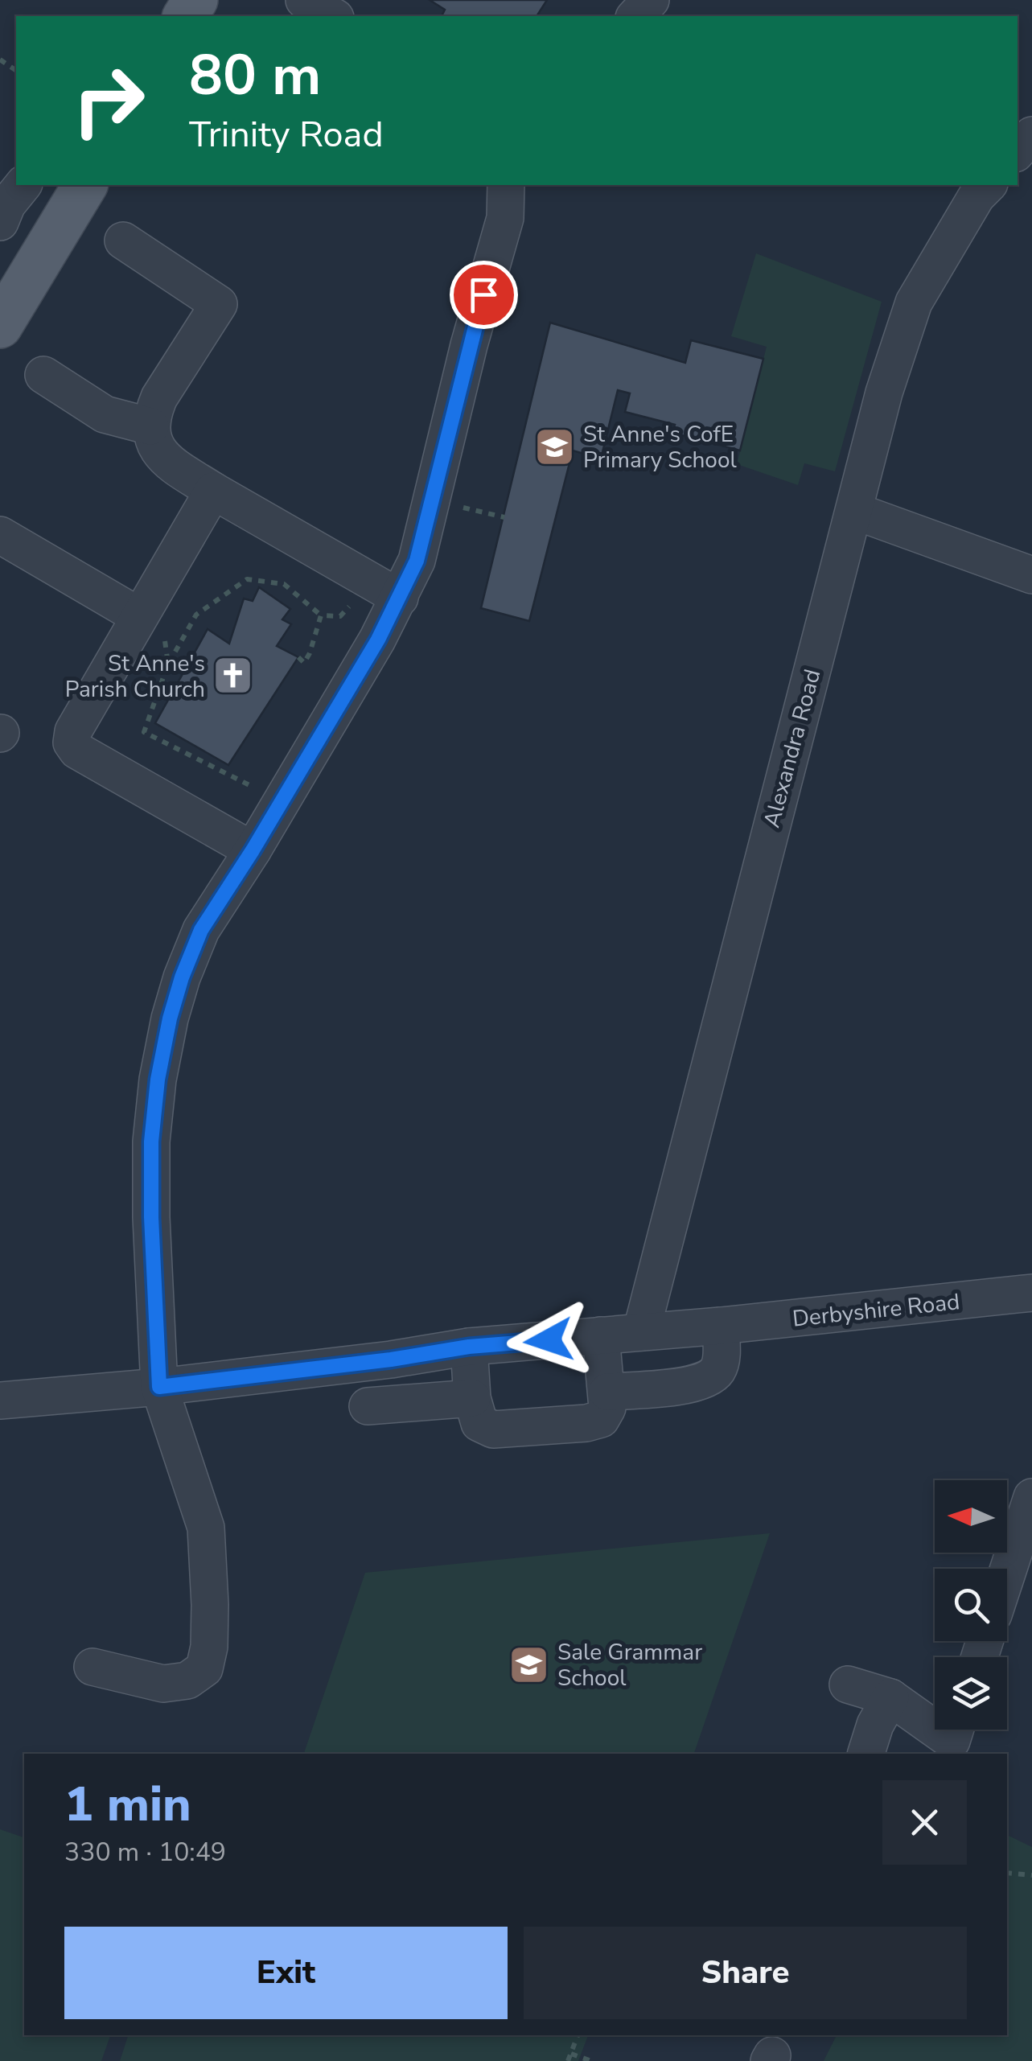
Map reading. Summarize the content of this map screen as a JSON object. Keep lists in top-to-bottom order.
{
  "streets": {
    "street": ["Alexandra Road", "Derbyshire Road"]
  },
  "crossings": [
    ["Alexandra Road", "Derbyshire Road"]
  ],
  "places": {
    "school or university": ["St Anne's CofE Primary School", "Sale Grammar School"],
    "church": ["St Anne's Parish Church"]
  },
  "north": "left",
  "page": {
    "turn": ["80 m", "Trinity Road"],
    "heading": ["1 min", "330 m · 10:49"],
    "buttons": ["Exit", "Share"]
  }
}
